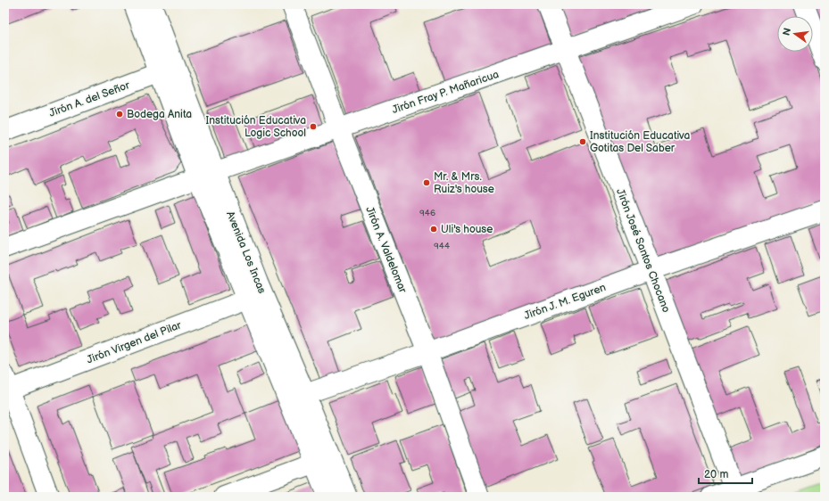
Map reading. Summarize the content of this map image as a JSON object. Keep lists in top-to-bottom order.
{
  "streets": {
    "street": [
      "Jirón Fray P. Mañaricua",
      "Jirón A. del Señor",
      "Jirón A. Valdelomar",
      "Jirón José Santos Chocano",
      "Avenida Los Incas",
      "Jirón J. M. Eguren",
      "Jirón Virgen del Pilar"
    ]
  },
  "crossings": [
    ["Jirón Fray P. Mañaricua", "Jirón A. Valdelomar"],
    ["Jirón Fray P. Mañaricua", "Jirón José Santos Chocano"],
    ["Jirón Fray P. Mañaricua", "Avenida Los Incas"],
    ["Jirón A. del Señor", "Avenida Los Incas"],
    ["Jirón A. Valdelomar", "Jirón J. M. Eguren"],
    ["Jirón José Santos Chocano", "Jirón J. M. Eguren"],
    ["Avenida Los Incas", "Jirón J. M. Eguren"],
    ["Avenida Los Incas", "Jirón Virgen del Pilar"]
  ],
  "places": [
    "Bodega Anita",
    "Institución Educativa Logic School",
    "Institución Educativa Gotitas Del Saber",
    "Mr. & Mrs. Ruiz's house",
    "Uli's house"
  ],
  "house_numbers": ["946", "944"],
  "scale_bar": "20 m",
  "north": "left"
}
